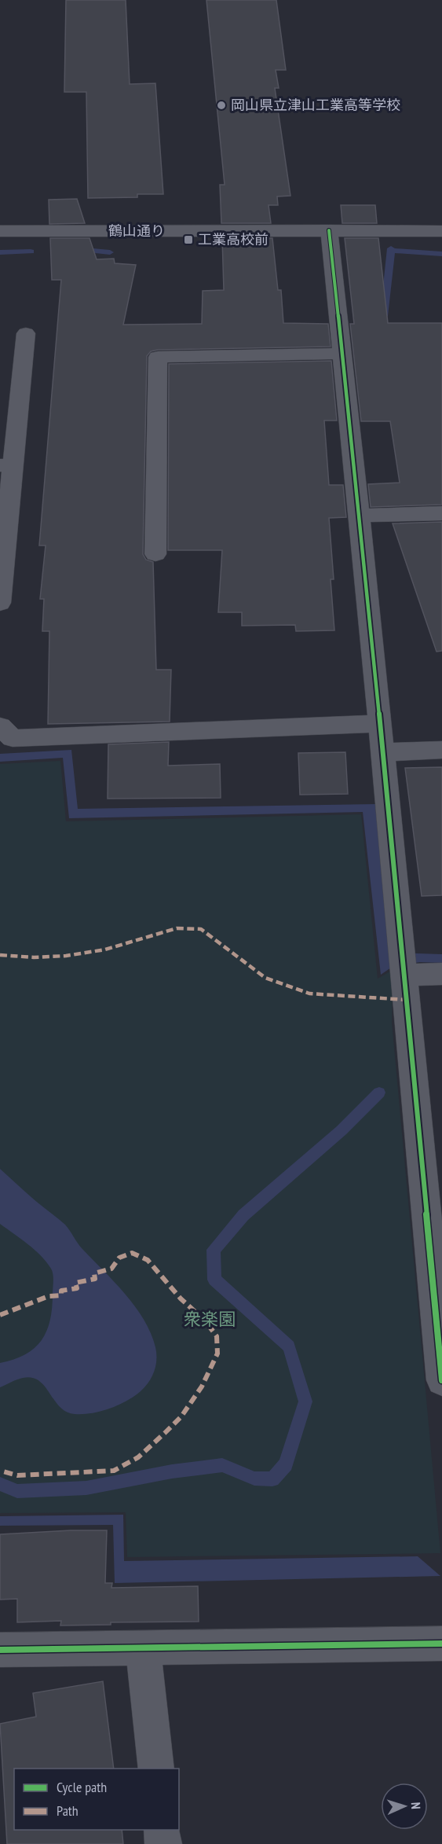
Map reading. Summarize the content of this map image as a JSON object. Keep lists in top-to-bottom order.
{
  "streets": {
    "street": ["鶴山通り"]
  },
  "parks": ["衆楽園"],
  "places": {
    "other": ["岡山県立津山工業高等学校"],
    "transit": ["工業高校前"]
  },
  "legend": ["Cycle path", "Path"],
  "north": "right"
}
